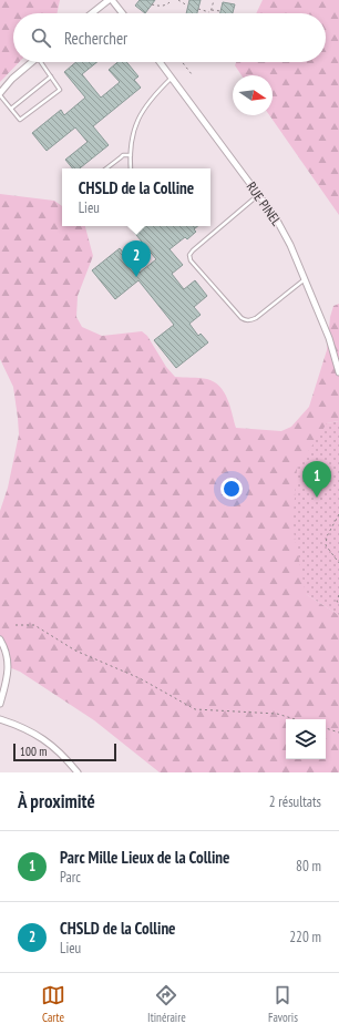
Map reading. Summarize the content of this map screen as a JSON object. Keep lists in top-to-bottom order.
{
  "streets": {
    "street": ["RUE PINEL"]
  },
  "scale_bar": "100 m",
  "north": "right",
  "page": {
    "search": "Rechercher",
    "popup": ["CHSLD de la Colline", "Lieu"],
    "pins": ["2", "1"],
    "scale": "100 m",
    "heading": ["À proximité", "2 résultats"],
    "list": [
      {
        "mark": "1",
        "name": "Parc Mille Lieux de la Colline",
        "note": "Parc",
        "value": "80 m"
      },
      {
        "mark": "2",
        "name": "CHSLD de la Colline",
        "note": "Lieu",
        "value": "220 m"
      }
    ],
    "nav": ["Carte", "Itinéraire", "Favoris"]
  }
}
